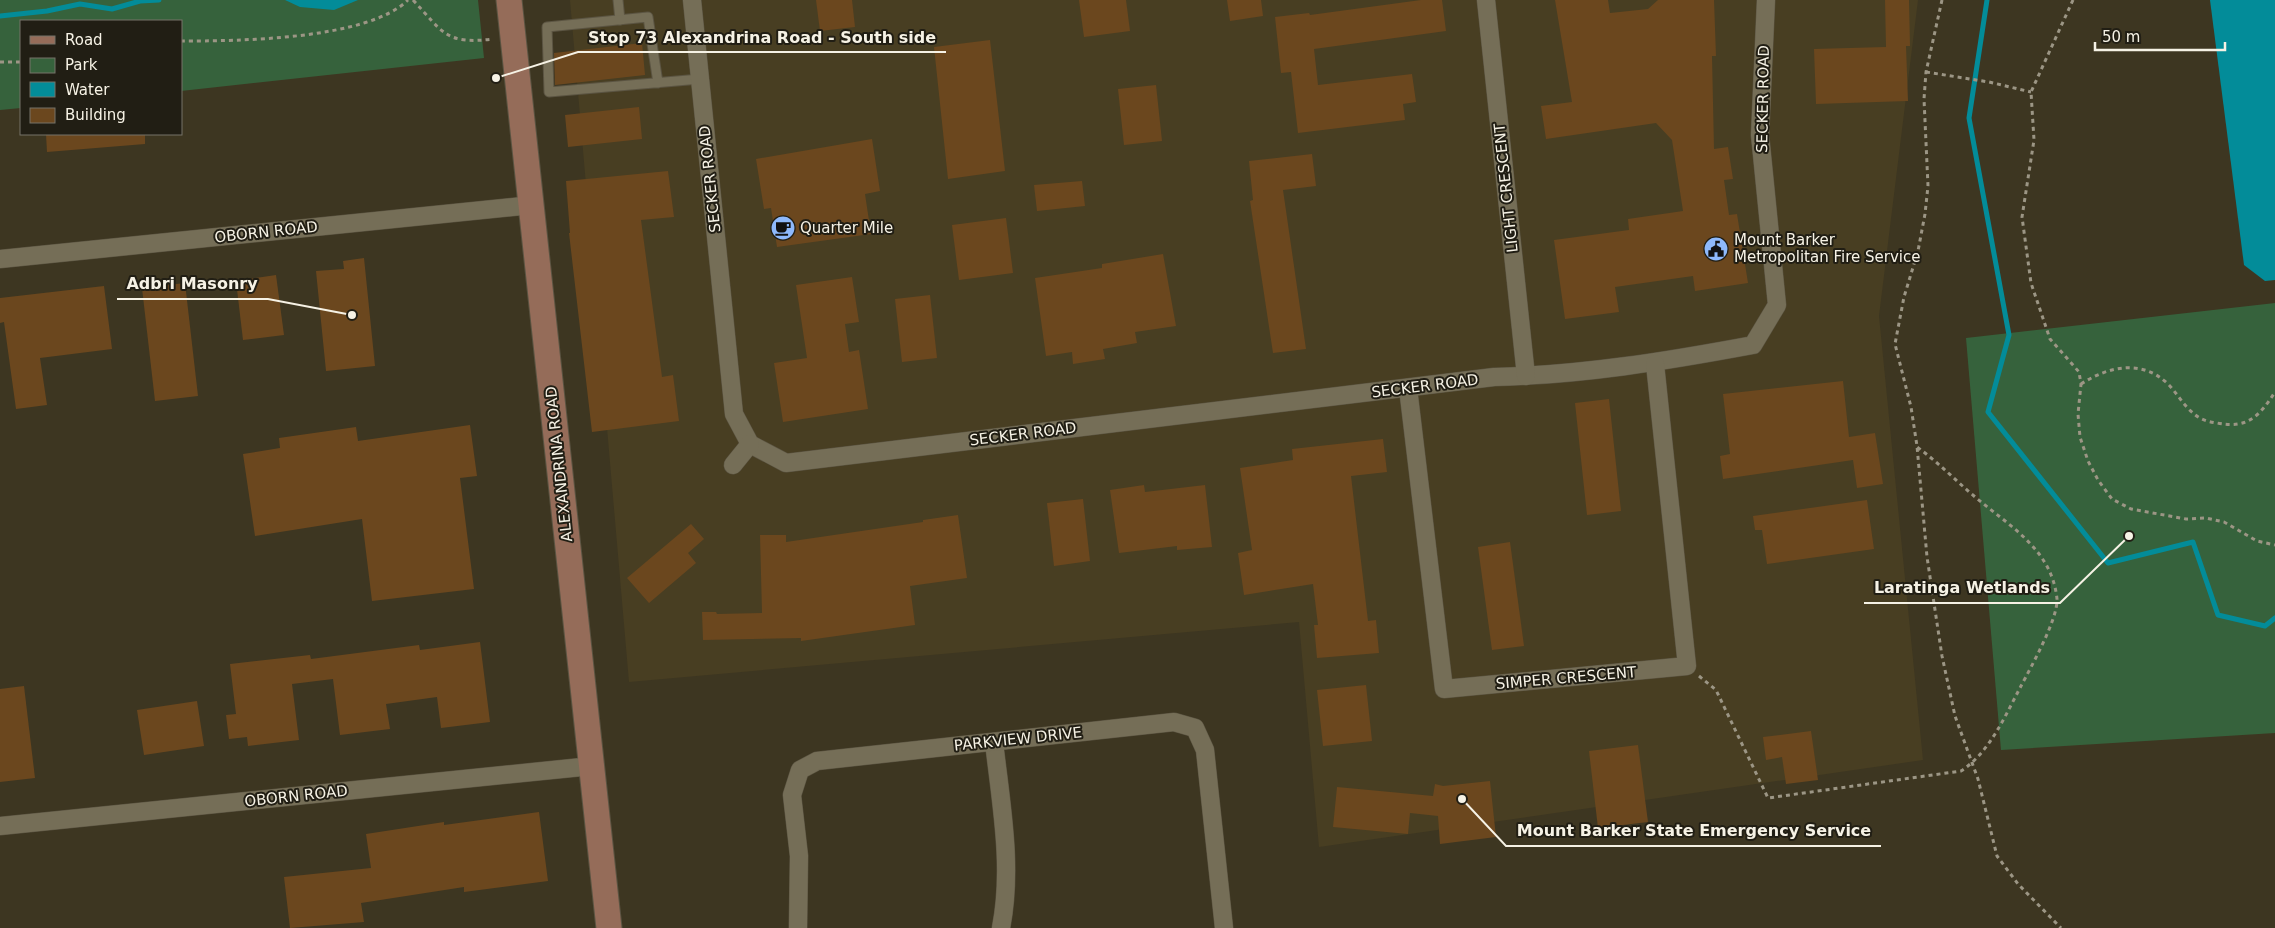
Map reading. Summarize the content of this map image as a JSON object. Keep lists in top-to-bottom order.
{
  "streets": {
    "main road": ["ALEXANDRINA ROAD"],
    "street": [
      "SECKER ROAD",
      "LIGHT CRESCENT",
      "OBORN ROAD",
      "SIMPER CRESCENT",
      "PARKVIEW DRIVE"
    ]
  },
  "crossings": [
    ["SECKER ROAD", "LIGHT CRESCENT"],
    ["SECKER ROAD", "SIMPER CRESCENT"],
    ["OBORN ROAD", "ALEXANDRINA ROAD"]
  ],
  "places": {
    "other": [
      "Stop 73 Alexandrina Road - South side",
      "Adbri Masonry",
      "Laratinga Wetlands",
      "Mount Barker State Emergency Service"
    ],
    "cafe": ["Quarter Mile"],
    "public building": ["Mount Barker Metropolitan Fire Service"]
  },
  "legend": [
    "Road",
    "Park",
    "Water",
    "Building"
  ],
  "scale_bar": "50 m"
}
